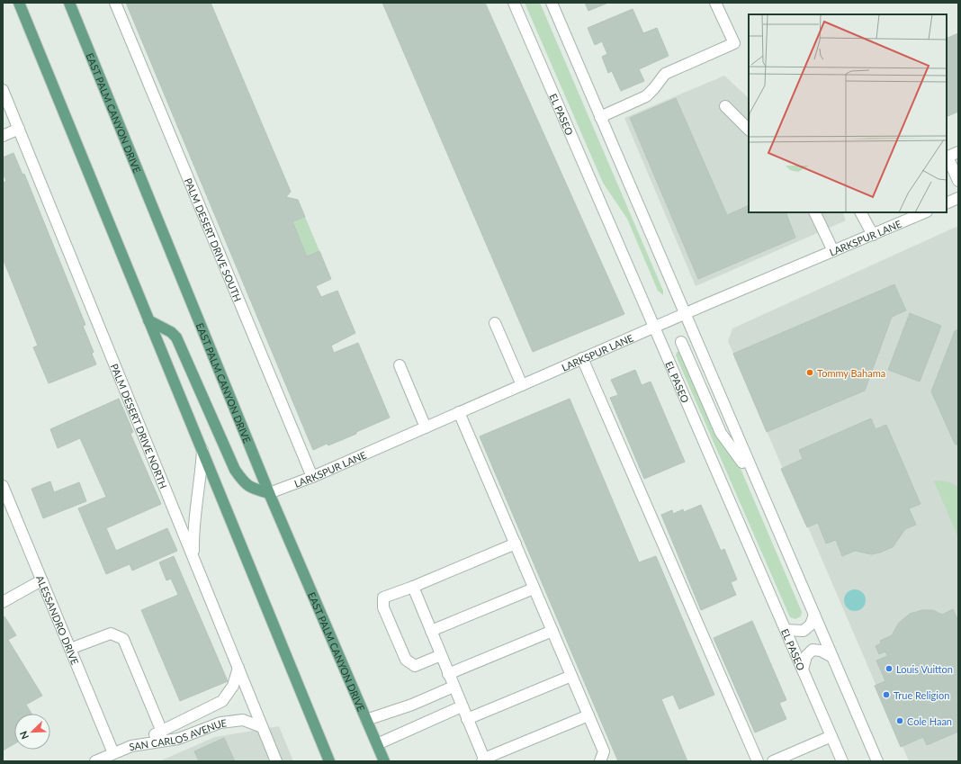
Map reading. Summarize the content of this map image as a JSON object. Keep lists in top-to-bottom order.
{
  "streets": {
    "main road": ["EAST PALM CANYON DRIVE"],
    "street": [
      "EL PASEO",
      "LARKSPUR LANE",
      "PALM DESERT DRIVE SOUTH",
      "PALM DESERT DRIVE NORTH",
      "ALESSANDRO DRIVE",
      "SAN CARLOS AVENUE"
    ]
  },
  "crossings": [
    ["EAST PALM CANYON DRIVE", "LARKSPUR LANE"],
    ["EL PASEO", "LARKSPUR LANE"],
    ["LARKSPUR LANE", "PALM DESERT DRIVE SOUTH"],
    ["PALM DESERT DRIVE NORTH", "SAN CARLOS AVENUE"],
    ["ALESSANDRO DRIVE", "SAN CARLOS AVENUE"]
  ],
  "places": [
    "Tommy Bahama",
    "Louis Vuitton",
    "True Religion",
    "Cole Haan"
  ],
  "north": "bottom left"
}
